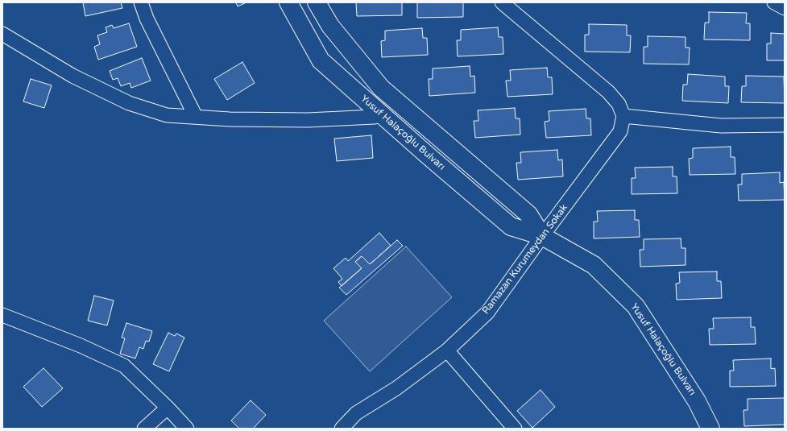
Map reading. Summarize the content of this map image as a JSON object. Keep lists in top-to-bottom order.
{
  "streets": {
    "street": ["Yusuf Halaçoğlu Bulvarı", "Ramazan Kurumeydan Sokak"]
  },
  "crossings": [
    ["Yusuf Halaçoğlu Bulvarı", "Ramazan Kurumeydan Sokak"]
  ]
}
